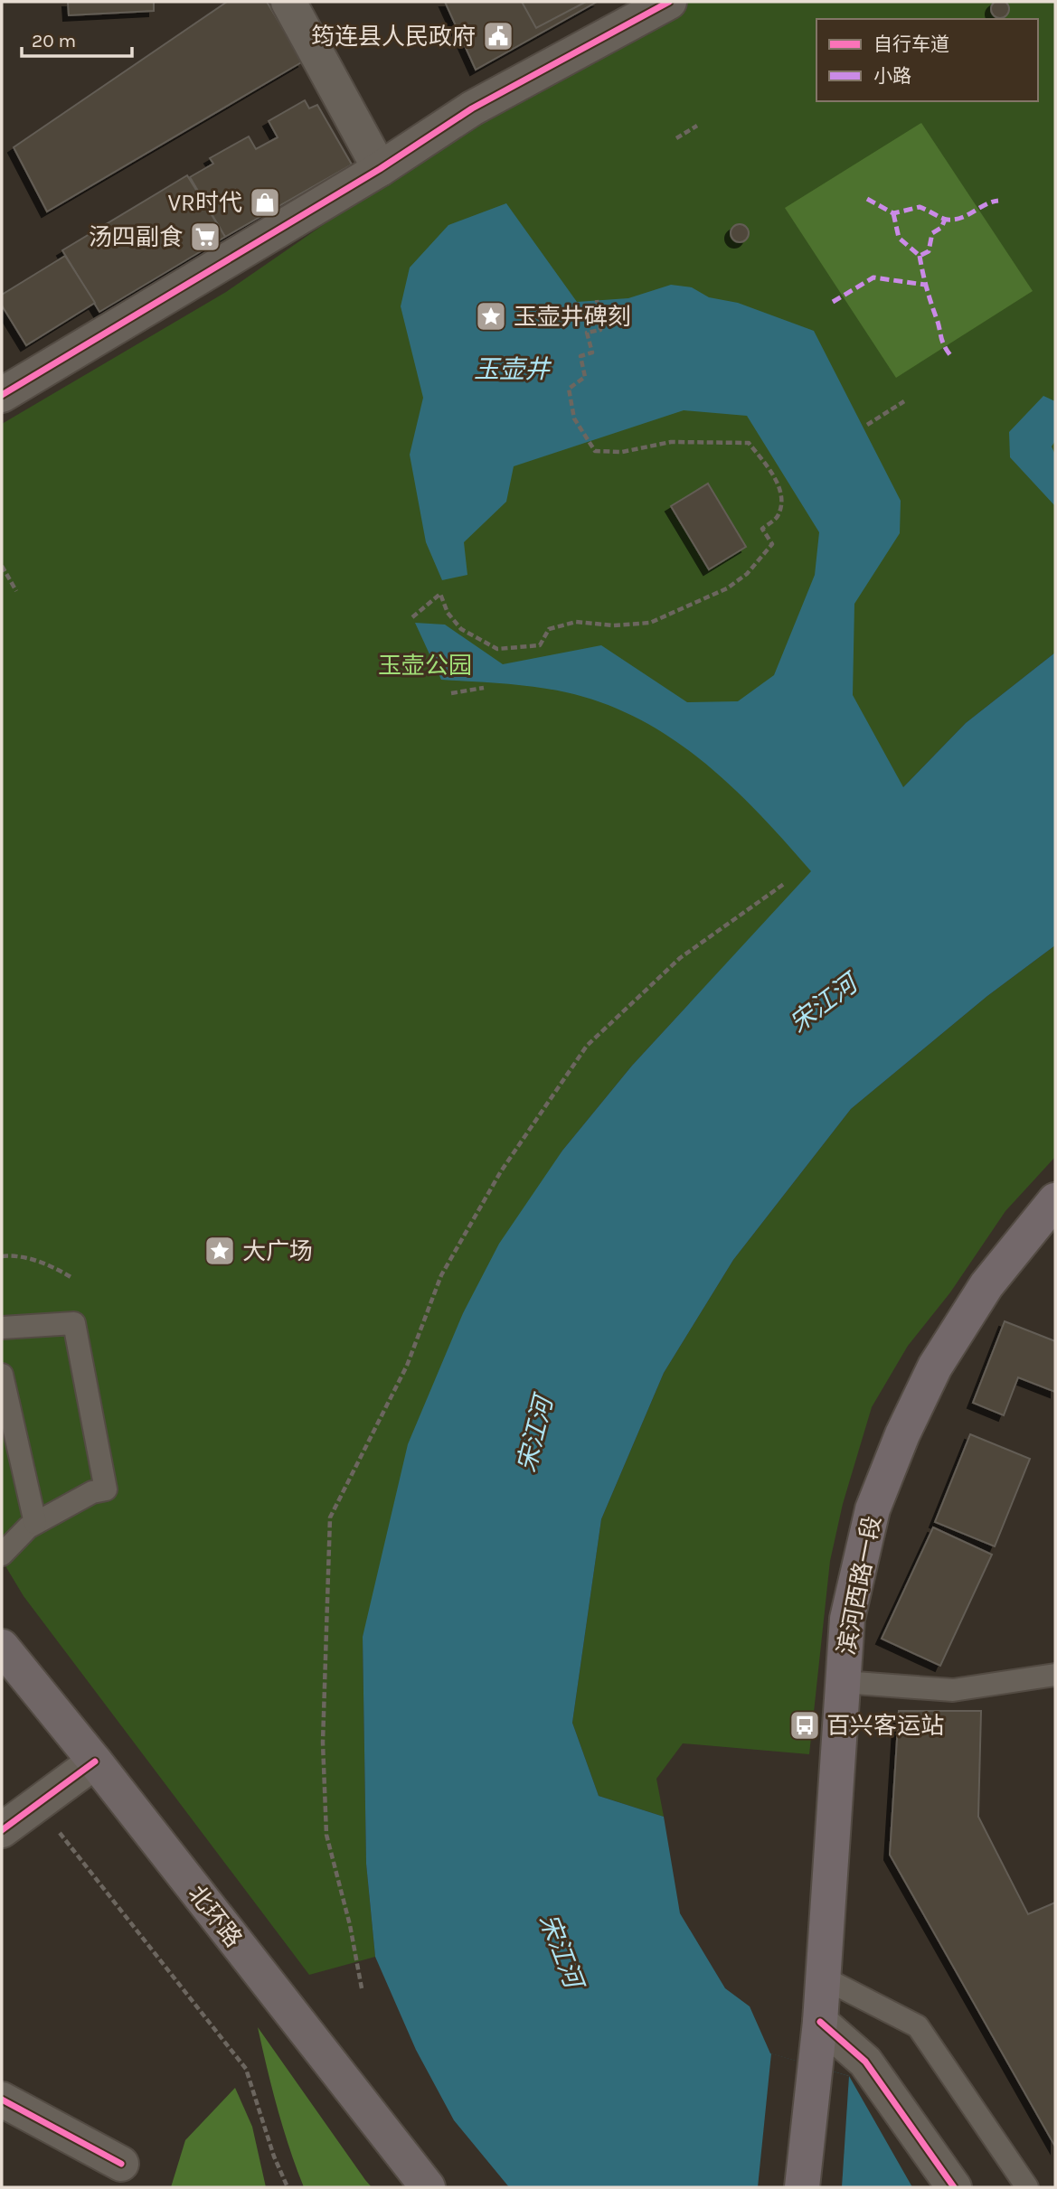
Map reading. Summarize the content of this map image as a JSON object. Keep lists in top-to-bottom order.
{
  "streets": {
    "highway": ["滨河西路一段"],
    "main road": ["北环路"]
  },
  "water": ["玉壶井", "宋江河"],
  "parks": ["玉壶公园"],
  "places": {
    "public building": ["筠连县人民政府"],
    "shop": ["VR时代"],
    "supermarket": ["汤四副食"],
    "place": ["玉壶井碑刻", "大广场"],
    "bus stop": ["百兴客运站"]
  },
  "legend": ["自行车道", "小路"],
  "scale_bar": "20 m"
}
